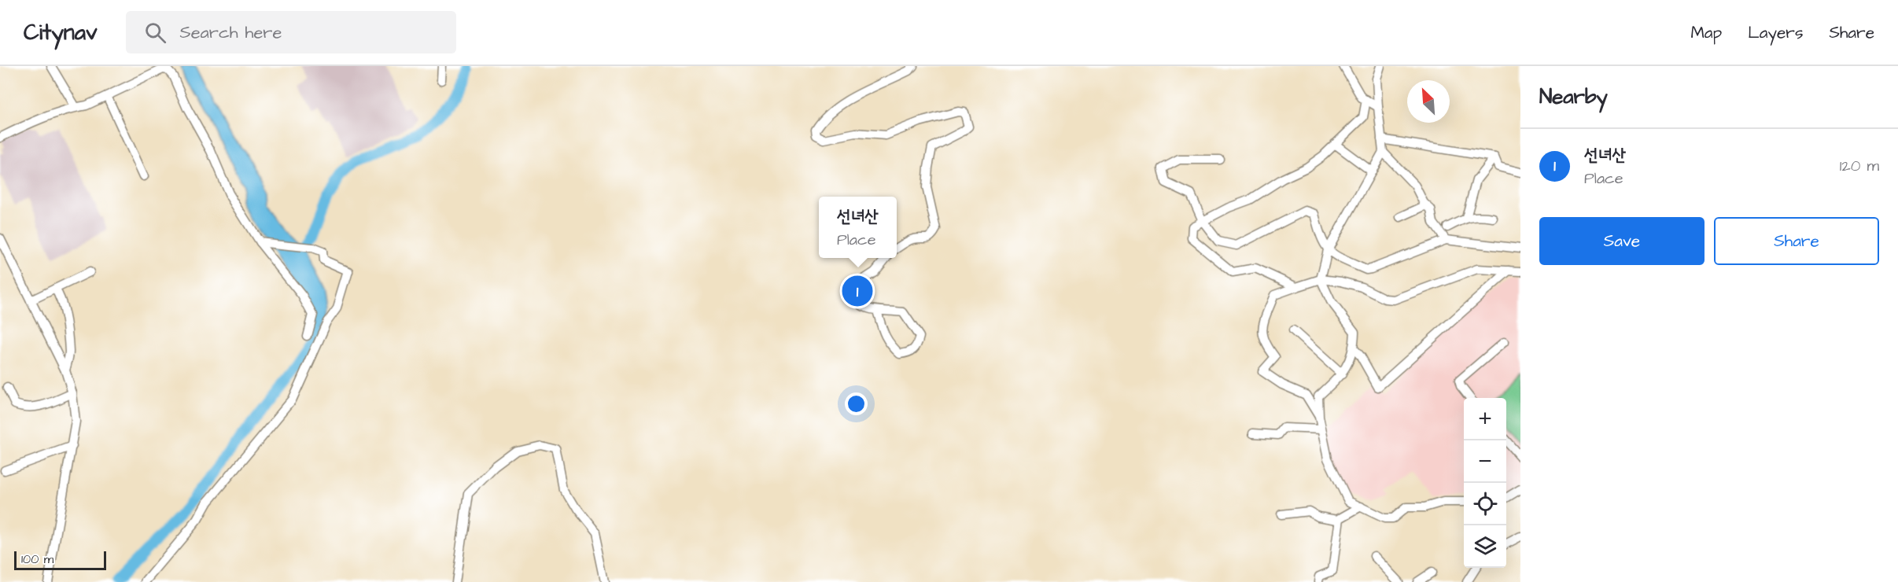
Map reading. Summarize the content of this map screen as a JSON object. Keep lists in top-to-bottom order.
{
  "scale_bar": "100 m",
  "north": "top left",
  "page": {
    "header": "Citynav",
    "search": "Search here",
    "nav": ["Map", "Layers", "Share"],
    "heading": "Nearby",
    "list": [
      {
        "mark": "1",
        "name": "선녀산",
        "note": "Place",
        "value": "120 m"
      }
    ],
    "popup": ["선녀산", "Place"],
    "buttons": ["Save", "Share"],
    "pins": "1",
    "map_buttons": ["+", "−"],
    "scale": "100 m"
  }
}
